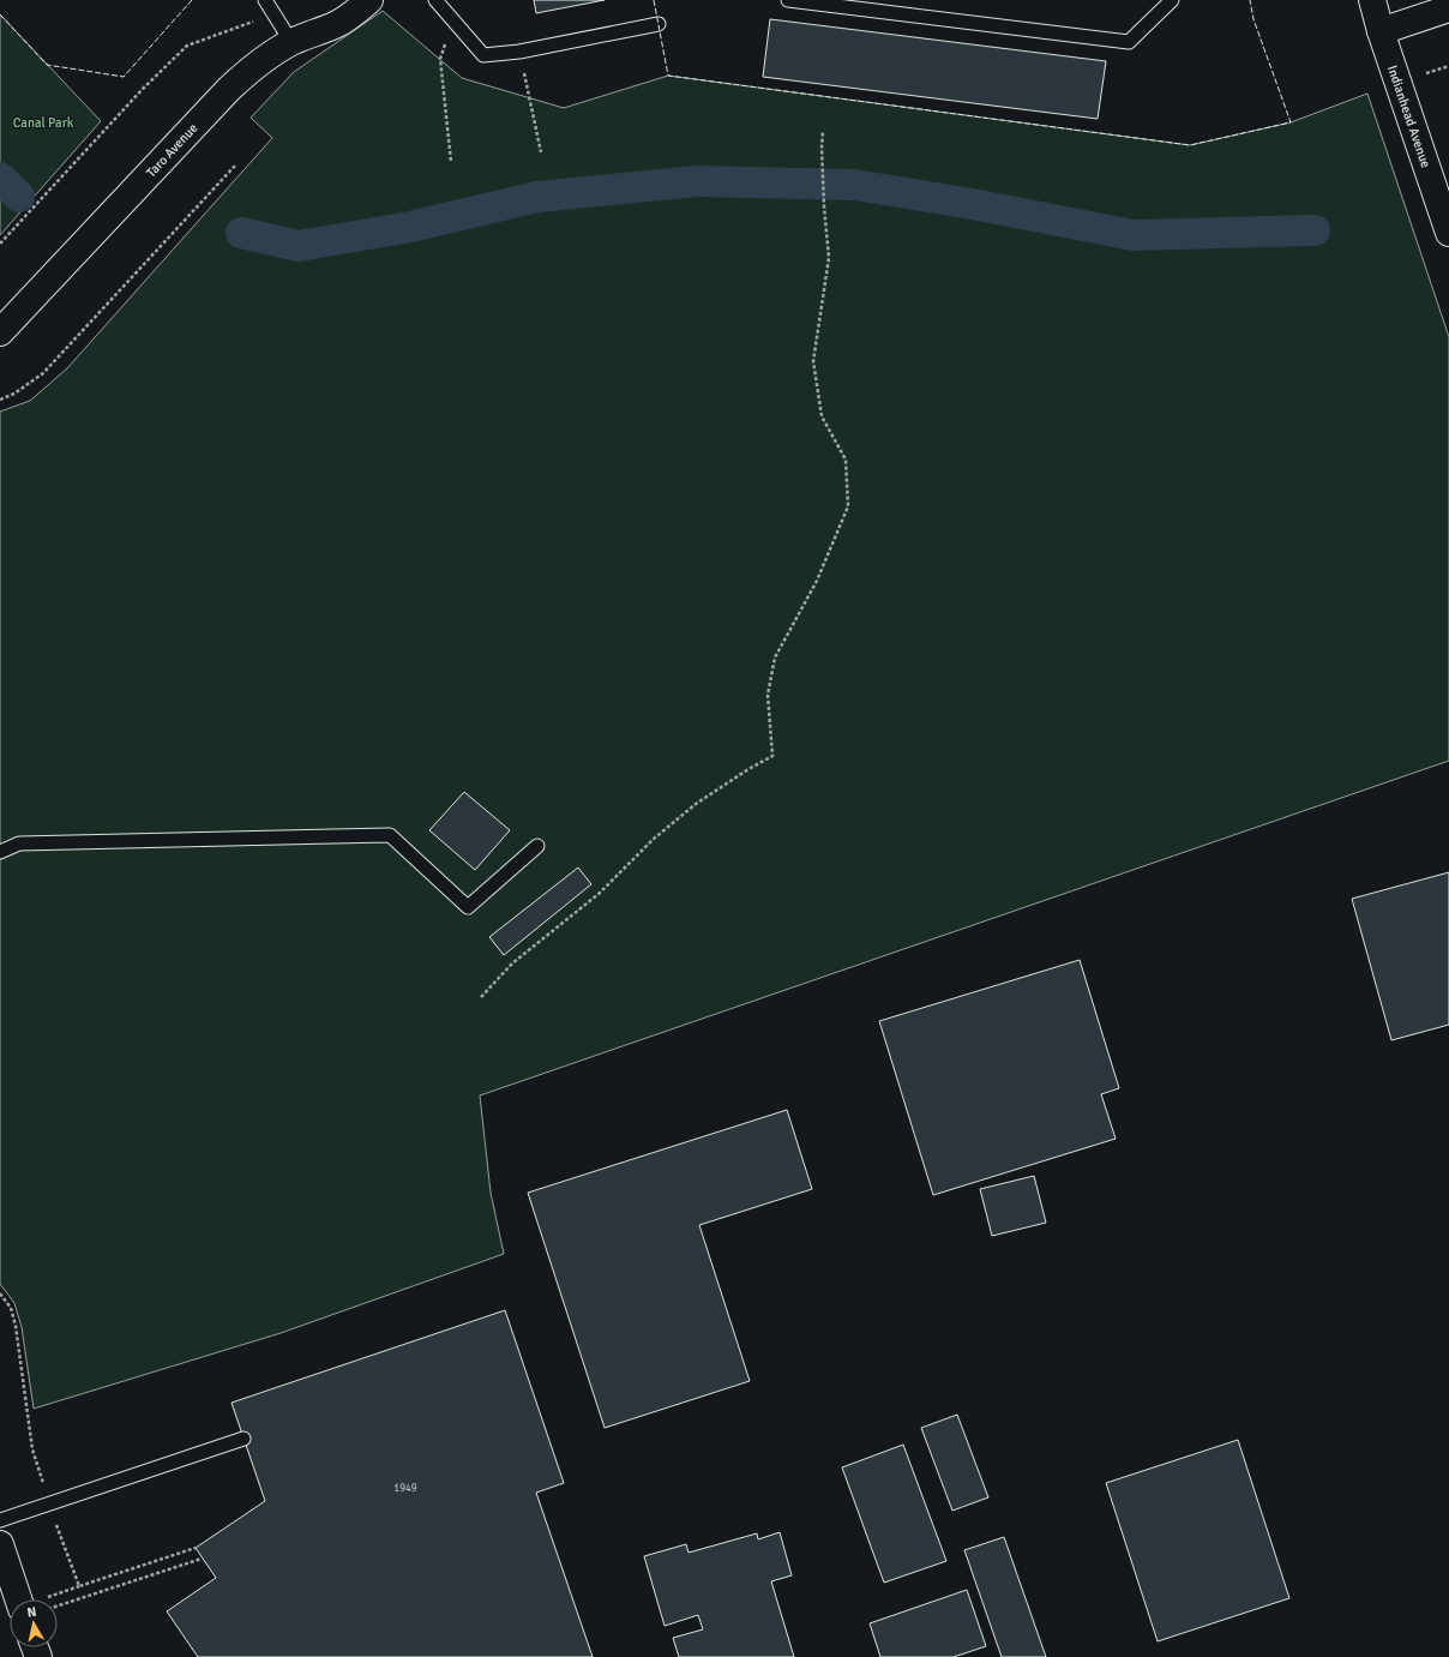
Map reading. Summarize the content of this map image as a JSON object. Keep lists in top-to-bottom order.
{
  "streets": {
    "street": ["Indianhead Avenue", "Taro Avenue"]
  },
  "parks": ["Canal Park"],
  "house_numbers": ["1949"],
  "north": "top"
}
